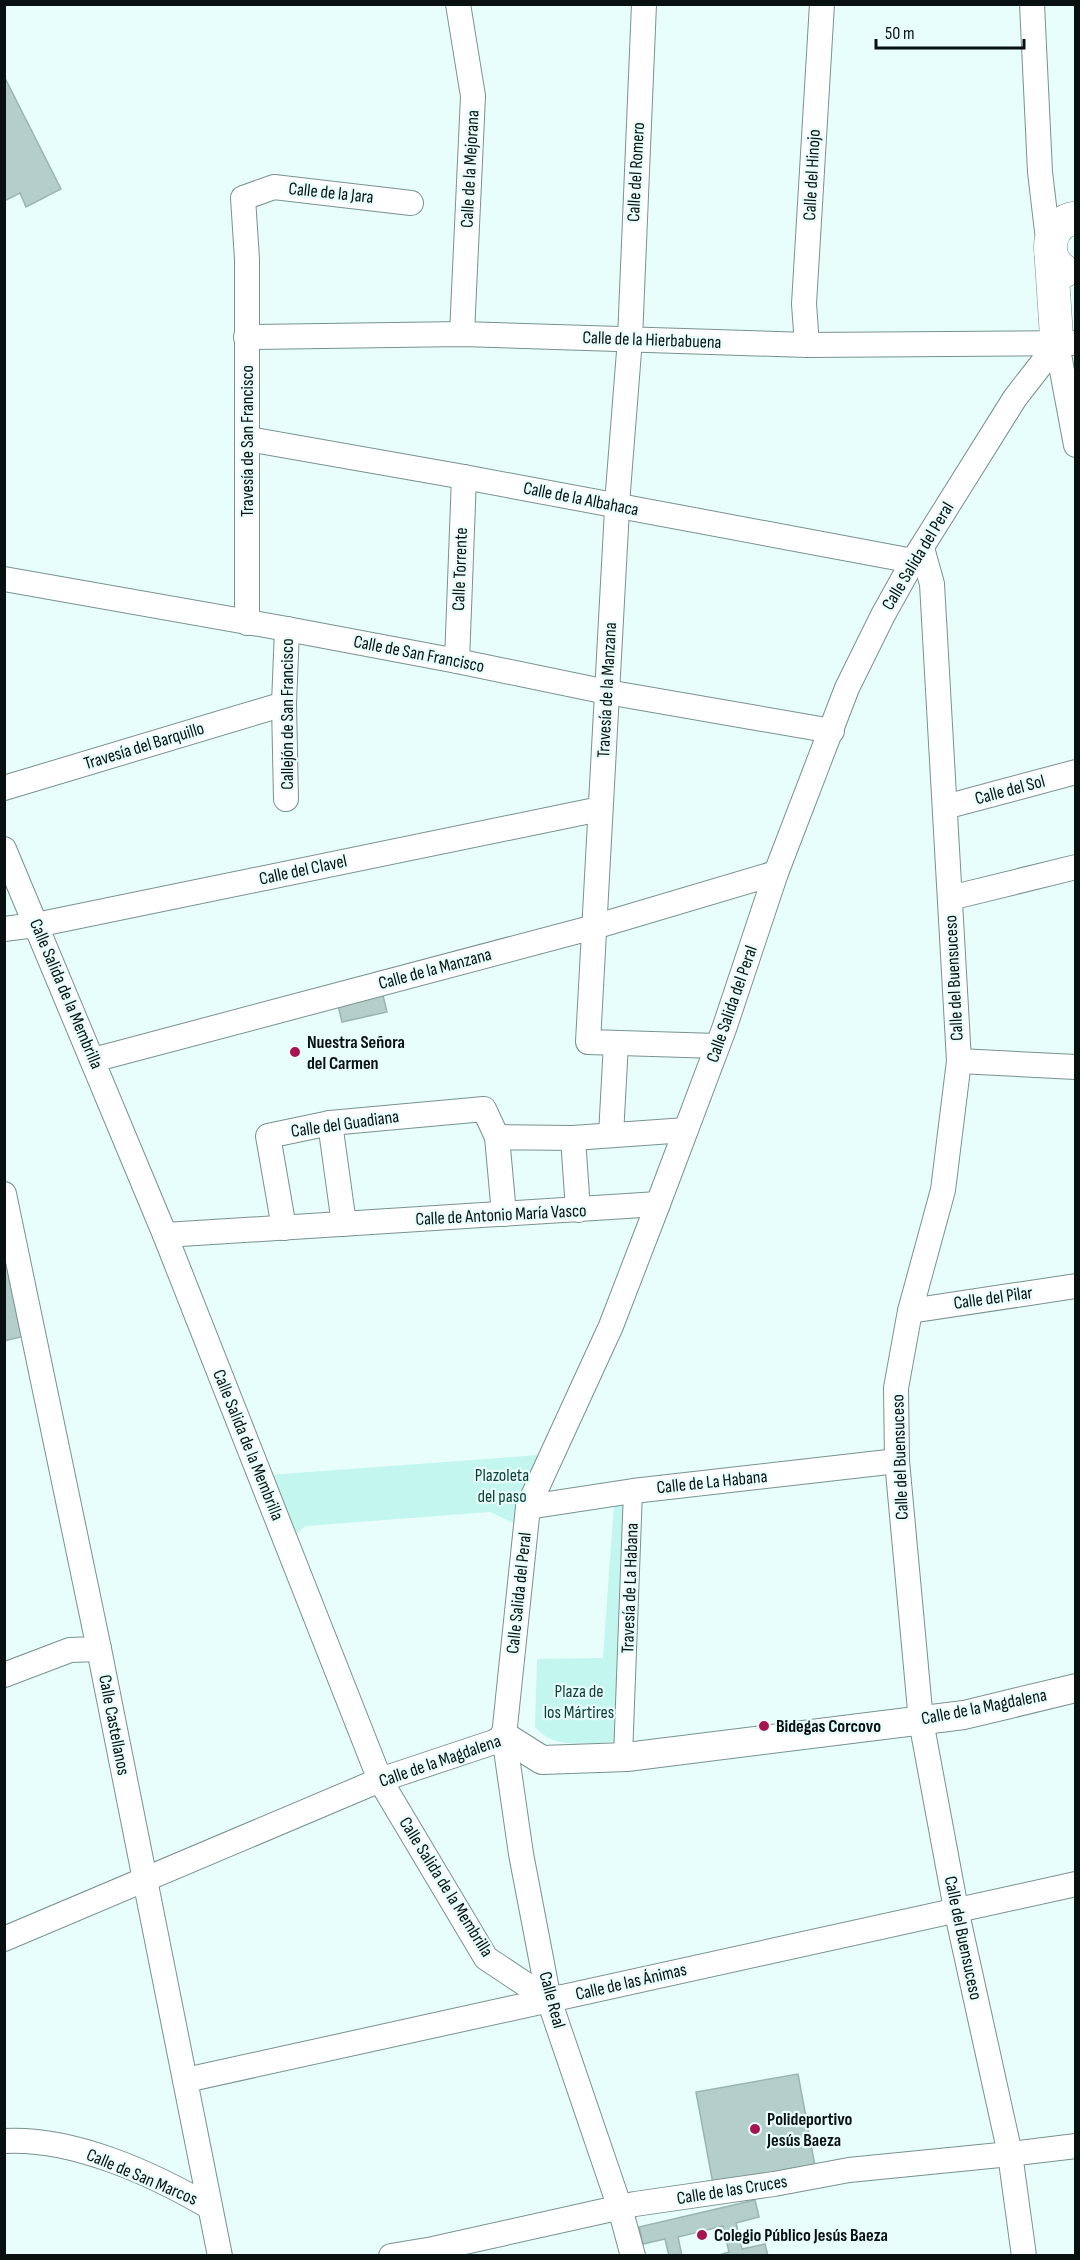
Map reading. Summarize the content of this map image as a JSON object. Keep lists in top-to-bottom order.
{
  "streets": {
    "main road": ["Calle Salida del Peral"],
    "street": [
      "Calle de la Mejorana",
      "Calle del Romero",
      "Calle del Hinojo",
      "Calle de la Jara",
      "Calle de la Hierbabuena",
      "Travesía de San Francisco",
      "Calle de la Albahaca",
      "Calle Torrente",
      "Calle de San Francisco",
      "Travesía de la Manzana",
      "Callejón de San Francisco",
      "Travesía del Barquillo",
      "Calle del Sol",
      "Calle del Clavel",
      "Calle de la Manzana",
      "Calle del Buensuceso",
      "Calle Salida de la Membrilla",
      "Calle del Guadiana",
      "Calle de Antonio María Vasco",
      "Calle del Pilar",
      "Calle de La Habana",
      "Travesía de La Habana",
      "Calle de la Magdalena",
      "Calle Castellanos",
      "Calle de las Ánimas",
      "Calle Real",
      "Calle de San Marcos",
      "Calle de las Cruces"
    ]
  },
  "crossings": [
    ["Calle de la Mejorana", "Calle de la Hierbabuena"],
    ["Calle del Romero", "Calle de la Hierbabuena"],
    ["Calle del Romero", "Travesía de la Manzana"],
    ["Calle del Hinojo", "Calle de la Hierbabuena"],
    ["Calle de la Jara", "Travesía de San Francisco"],
    ["Calle de la Hierbabuena", "Travesía de San Francisco"],
    ["Calle de la Hierbabuena", "Calle Salida del Peral"],
    ["Calle de la Hierbabuena", "Travesía de la Manzana"],
    ["Travesía de San Francisco", "Calle de la Albahaca"],
    ["Travesía de San Francisco", "Calle de San Francisco"],
    ["Calle de la Albahaca", "Calle Salida del Peral"],
    ["Calle de la Albahaca", "Calle Torrente"],
    ["Calle de la Albahaca", "Travesía de la Manzana"],
    ["Calle de la Albahaca", "Calle del Buensuceso"],
    ["Calle Salida del Peral", "Calle de San Francisco"],
    ["Calle Salida del Peral", "Calle de la Manzana"],
    ["Calle Salida del Peral", "Calle del Buensuceso"],
    ["Calle Salida del Peral", "Calle de Antonio María Vasco"],
    ["Calle Salida del Peral", "Calle de La Habana"],
    ["Calle Salida del Peral", "Calle de la Magdalena"],
    ["Calle Salida del Peral", "Calle Real"],
    ["Calle Torrente", "Calle de San Francisco"],
    ["Calle de San Francisco", "Travesía de la Manzana"],
    ["Calle de San Francisco", "Callejón de San Francisco"],
    ["Travesía de la Manzana", "Calle del Clavel"],
    ["Travesía de la Manzana", "Calle de la Manzana"],
    ["Callejón de San Francisco", "Travesía del Barquillo"],
    ["Calle del Sol", "Calle del Buensuceso"],
    ["Calle del Clavel", "Calle Salida de la Membrilla"],
    ["Calle de la Manzana", "Calle Salida de la Membrilla"],
    ["Calle del Buensuceso", "Calle del Pilar"],
    ["Calle del Buensuceso", "Calle de La Habana"],
    ["Calle del Buensuceso", "Calle de la Magdalena"],
    ["Calle del Buensuceso", "Calle de las Ánimas"],
    ["Calle del Buensuceso", "Calle de las Cruces"],
    ["Calle Salida de la Membrilla", "Calle de Antonio María Vasco"],
    ["Calle Salida de la Membrilla", "Calle de la Magdalena"],
    ["Calle Salida de la Membrilla", "Calle de las Ánimas"],
    ["Calle Salida de la Membrilla", "Calle Real"],
    ["Calle del Guadiana", "Calle de Antonio María Vasco"],
    ["Calle de La Habana", "Travesía de La Habana"],
    ["Travesía de La Habana", "Calle de la Magdalena"],
    ["Calle de la Magdalena", "Calle Castellanos"],
    ["Calle de la Magdalena", "Calle Real"],
    ["Calle Castellanos", "Calle de las Ánimas"],
    ["Calle Castellanos", "Calle de San Marcos"],
    ["Calle de las Ánimas", "Calle Real"],
    ["Calle Real", "Calle de las Cruces"]
  ],
  "parks": ["Plazoleta del paso", "Plaza de los Mártires"],
  "places": [
    "Nuestra Señora del Carmen",
    "Bidegas Corcovo",
    "Polideportivo Jesús Baeza",
    "Colegio Público Jesús Baeza"
  ],
  "scale_bar": "50 m"
}
